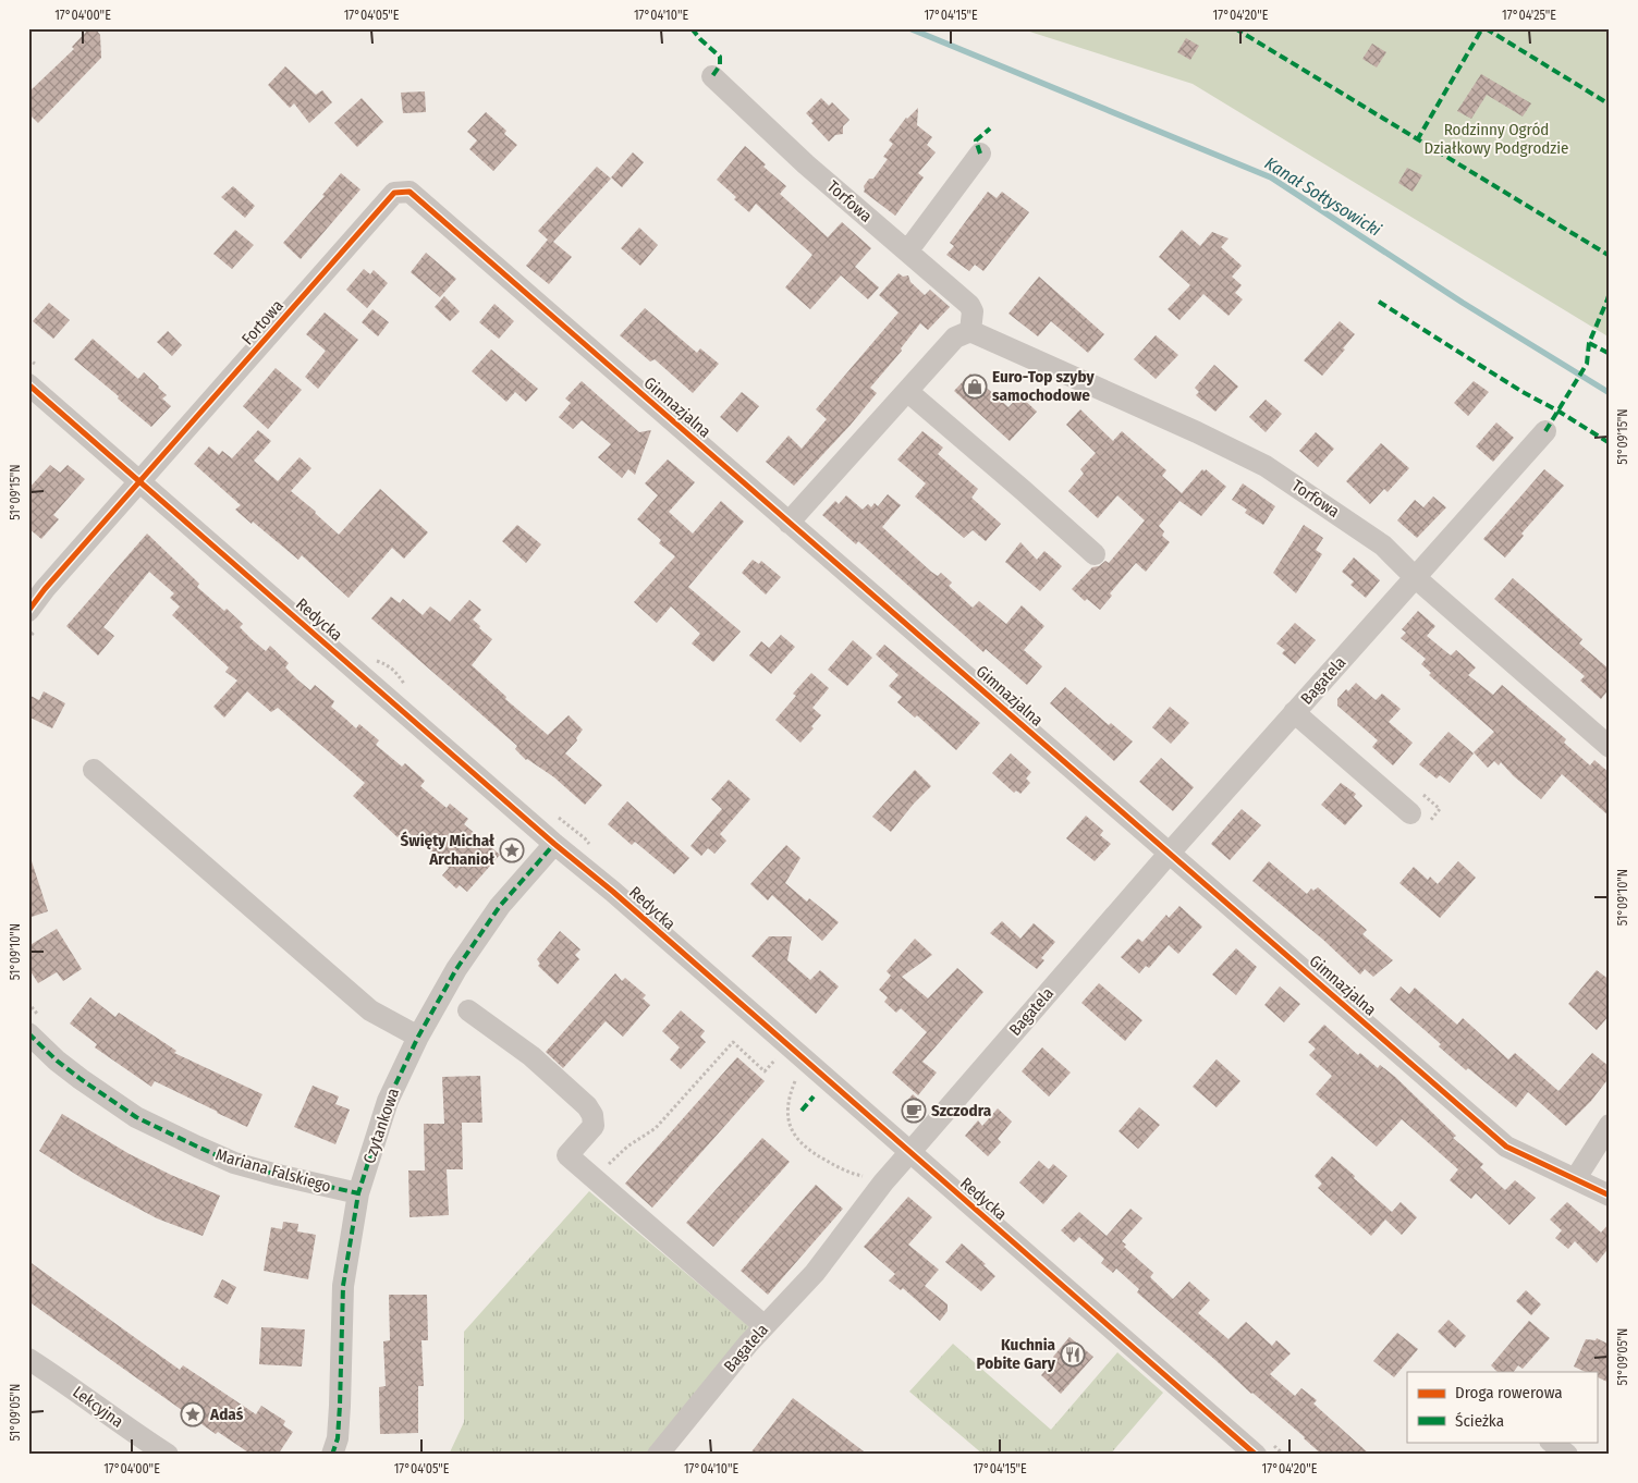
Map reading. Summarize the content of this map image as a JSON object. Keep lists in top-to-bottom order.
{
  "streets": {
    "street": [
      "Torfowa",
      "Fortowa",
      "Gimnazjalna",
      "Redycka",
      "Bagatela",
      "Czytankowa",
      "Mariana Falskiego",
      "Lekcyjna"
    ]
  },
  "crossings": [
    ["Torfowa", "Bagatela"],
    ["Fortowa", "Gimnazjalna"],
    ["Fortowa", "Redycka"],
    ["Gimnazjalna", "Bagatela"],
    ["Redycka", "Bagatela"],
    ["Redycka", "Czytankowa"],
    ["Czytankowa", "Mariana Falskiego"]
  ],
  "water": ["Kanał Sołtysowicki"],
  "parks": ["Rodzinny Ogród Działkowy Podgrodzie"],
  "places": {
    "shop": ["Euro-Top szyby samochodowe"],
    "place": ["Święty Michał Archanioł", "Adaś"],
    "cafe": ["Szczodra"],
    "restaurant": ["Kuchnia Pobite Gary"]
  },
  "legend": ["Droga rowerowa", "Ścieżka"],
  "coordinates": [
    "17°04'00\"E",
    "17°04'05\"E",
    "17°04'10\"E",
    "17°04'15\"E",
    "17°04'20\"E",
    "17°04'25\"E",
    "51°09'15\"N",
    "51°09'10\"N",
    "51°09'05\"N"
  ]
}
